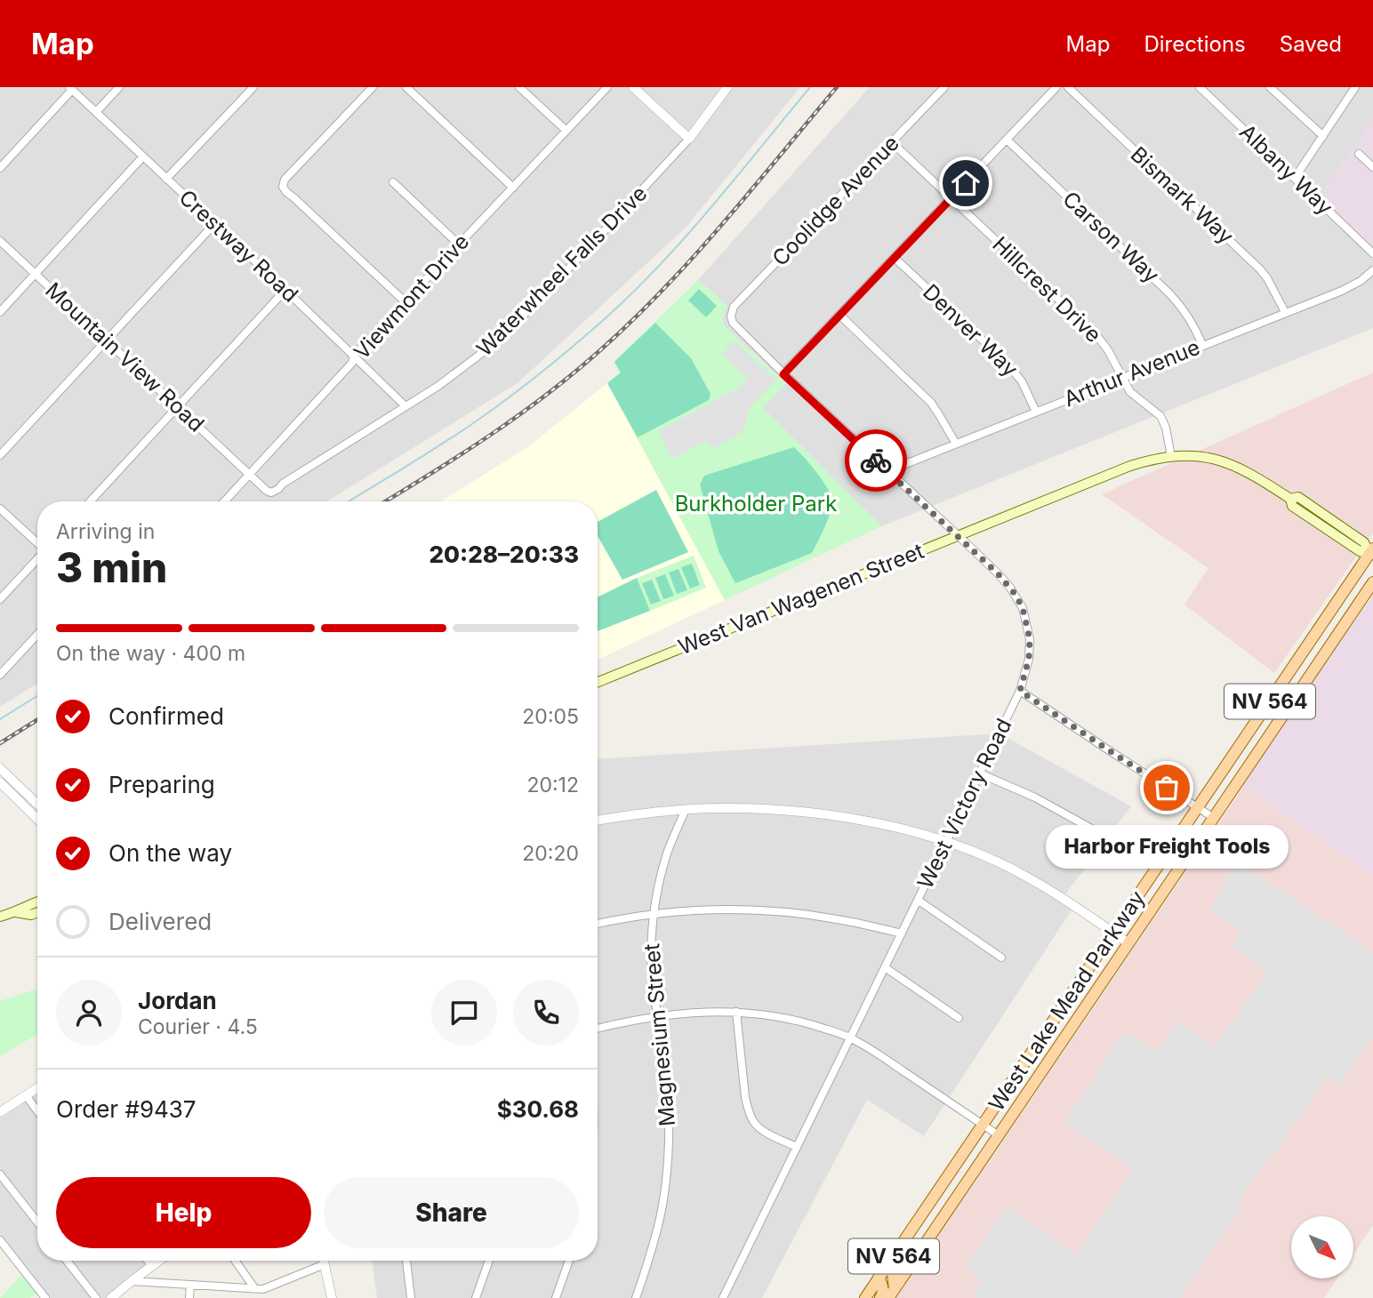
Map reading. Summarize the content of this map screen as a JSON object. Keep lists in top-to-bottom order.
{
  "streets": {
    "main road": ["West Van Wagenen Street", "NV 564", "West Lake Mead Parkway"],
    "street": [
      "Albany Way",
      "Bismark Way",
      "Coolidge Avenue",
      "Carson Way",
      "Crestway Road",
      "Waterwheel Falls Drive",
      "Hillcrest Drive",
      "Viewmont Drive",
      "Denver Way",
      "Mountain View Road",
      "Arthur Avenue",
      "West Victory Road",
      "Magnesium Street"
    ]
  },
  "crossings": [
    ["Bismark Way", "Arthur Avenue"],
    ["Coolidge Avenue", "Hillcrest Drive"],
    ["Coolidge Avenue", "West Victory Road"],
    ["Carson Way", "Arthur Avenue"],
    ["Crestway Road", "Waterwheel Falls Drive"],
    ["Crestway Road", "Viewmont Drive"],
    ["Waterwheel Falls Drive", "Viewmont Drive"],
    ["Waterwheel Falls Drive", "Mountain View Road"],
    ["Hillcrest Drive", "Arthur Avenue"],
    ["Hillcrest Drive", "West Van Wagenen Street"],
    ["Viewmont Drive", "Mountain View Road"],
    ["Denver Way", "Arthur Avenue"],
    ["Arthur Avenue", "West Victory Road"],
    ["West Van Wagenen Street", "West Victory Road"],
    ["West Van Wagenen Street", "West Lake Mead Parkway"]
  ],
  "parks": ["Burkholder Park"],
  "places": ["Harbor Freight Tools"],
  "north": "bottom right",
  "page": {
    "header": "Map",
    "nav": ["Map", "Directions", "Saved"],
    "heading": ["3 min", "Arriving in", "20:28–20:33"],
    "panel": [
      "Jordan",
      "Courier · 4.5",
      "Order #9437",
      "$30.68"
    ],
    "bar": "On the way · 400 m",
    "list": [
      ["Confirmed", "20:05"],
      ["Preparing", "20:12"],
      ["On the way", "20:20"],
      "Delivered"
    ],
    "bubble": "Harbor Freight Tools",
    "buttons": ["Help", "Share"]
  }
}
